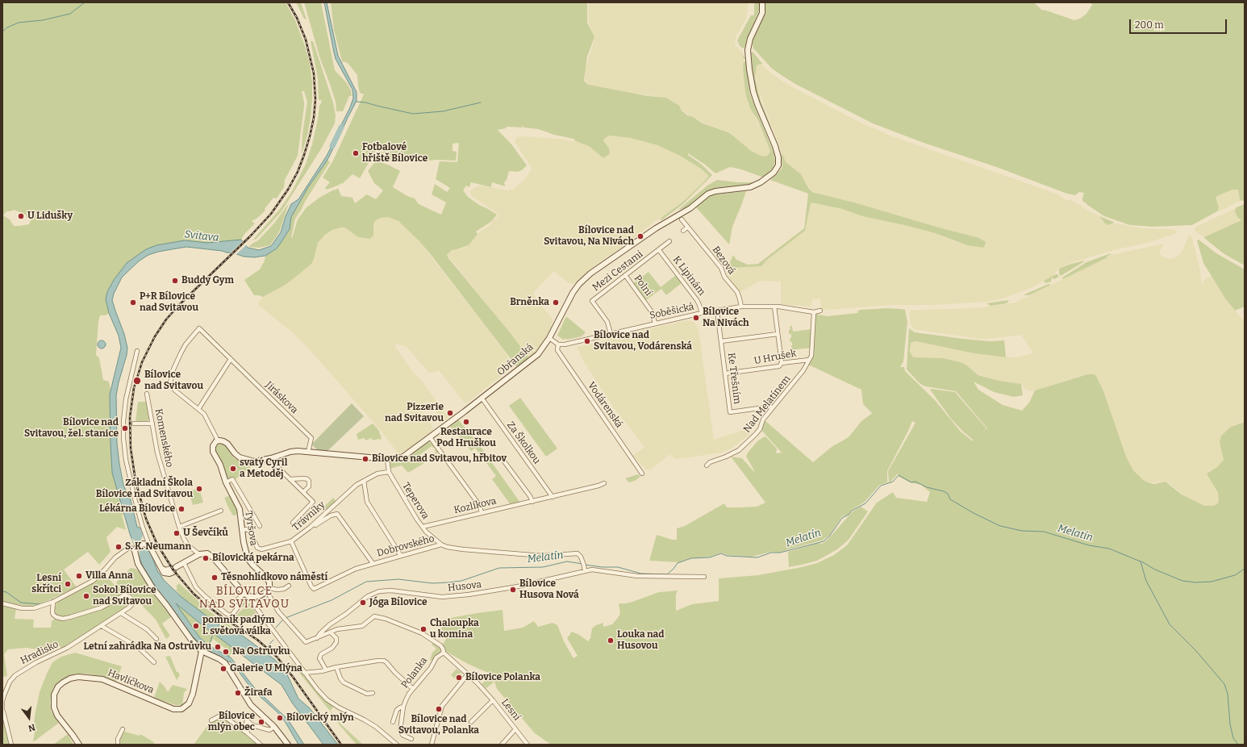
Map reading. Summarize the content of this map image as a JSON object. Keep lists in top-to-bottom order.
{
  "streets": {
    "main road": ["Obřanská", "Tyršova", "Havlíčkova"],
    "street": [
      "Bezová",
      "Mezi Cestami",
      "K Lipinám",
      "Polní",
      "Soběšická",
      "U Hrušek",
      "Ke Třešním",
      "Jiráskova",
      "Nad Melatínem",
      "Vodárenská",
      "Komenského",
      "Za Školkou",
      "Teperova",
      "Kozlíkova",
      "Trávníky",
      "Dobrovského",
      "Husova",
      "Hradisko",
      "Polanka",
      "Lesní"
    ]
  },
  "crossings": [
    ["Bezová", "Soběšická"],
    ["Mezi Cestami", "K Lipinám"],
    ["Mezi Cestami", "Polní"],
    ["Mezi Cestami", "Soběšická"],
    ["K Lipinám", "Soběšická"],
    ["Polní", "Soběšická"],
    ["Soběšická", "Ke Třešním"],
    ["Soběšická", "Nad Melatínem"],
    ["Soběšická", "Vodárenská"],
    ["U Hrušek", "Ke Třešním"],
    ["U Hrušek", "Nad Melatínem"],
    ["Obřanská", "Jiráskova"],
    ["Obřanská", "Za Školkou"],
    ["Obřanská", "Teperova"],
    ["Obřanská", "Tyršova"],
    ["Jiráskova", "Tyršova"],
    ["Za Školkou", "Kozlíkova"],
    ["Teperova", "Kozlíkova"],
    ["Teperova", "Trávníky"],
    ["Teperova", "Dobrovského"],
    ["Trávníky", "Tyršova"],
    ["Trávníky", "Dobrovského"],
    ["Dobrovského", "Husova"],
    ["Husova", "Lesní"],
    ["Polanka", "Lesní"]
  ],
  "districts": ["BÍLOVICE NAD SVITAVOU"],
  "water": ["Svitava", "Melatín"],
  "places": [
    "Fotbalové hřiště Bílovice",
    "U Lidušky",
    "Bílovice nad Svitavou, Na Nivách",
    "Buddy Gym",
    "P+R Bílovice nad Svitavou",
    "Brněnka",
    "Bílovice Na Nivách",
    "Bílovice nad Svitavou, Vodárenská",
    "Bílovice nad Svitavou",
    "Pizzerie nad Svitavou",
    "Restaurace Pod Hruškou",
    "Bílovice nad Svitavou, žel. stanice",
    "Bílovice nad Svitavou, hřbitov",
    "svatý Cyril a Metoděj",
    "Základní Škola Bílovice nad Svitavou",
    "Lékárna Bílovice",
    "U Ševčíků",
    "S. K. Neumann",
    "Bílovická pekárna",
    "Villa Anna",
    "Těsnohlídkovo náměstí",
    "Lesní skřítci",
    "Bílovice Husova Nová",
    "Sokol Bílovice nad Svitavou",
    "Jóga Bílovice",
    "pomník padlým I. světová válka",
    "Chaloupka u komina",
    "Louka nad Husovou",
    "Letní zahrádka Na Ostrůvku",
    "Na Ostrůvku",
    "Galerie U Mlýna",
    "Bílovice Polanka",
    "Žirafa",
    "Bílovice nad Svitavou, Polanka",
    "Bílovický mlýn",
    "Bílovice mlýn obec"
  ],
  "scale_bar": "200 m",
  "north": "bottom"
}
